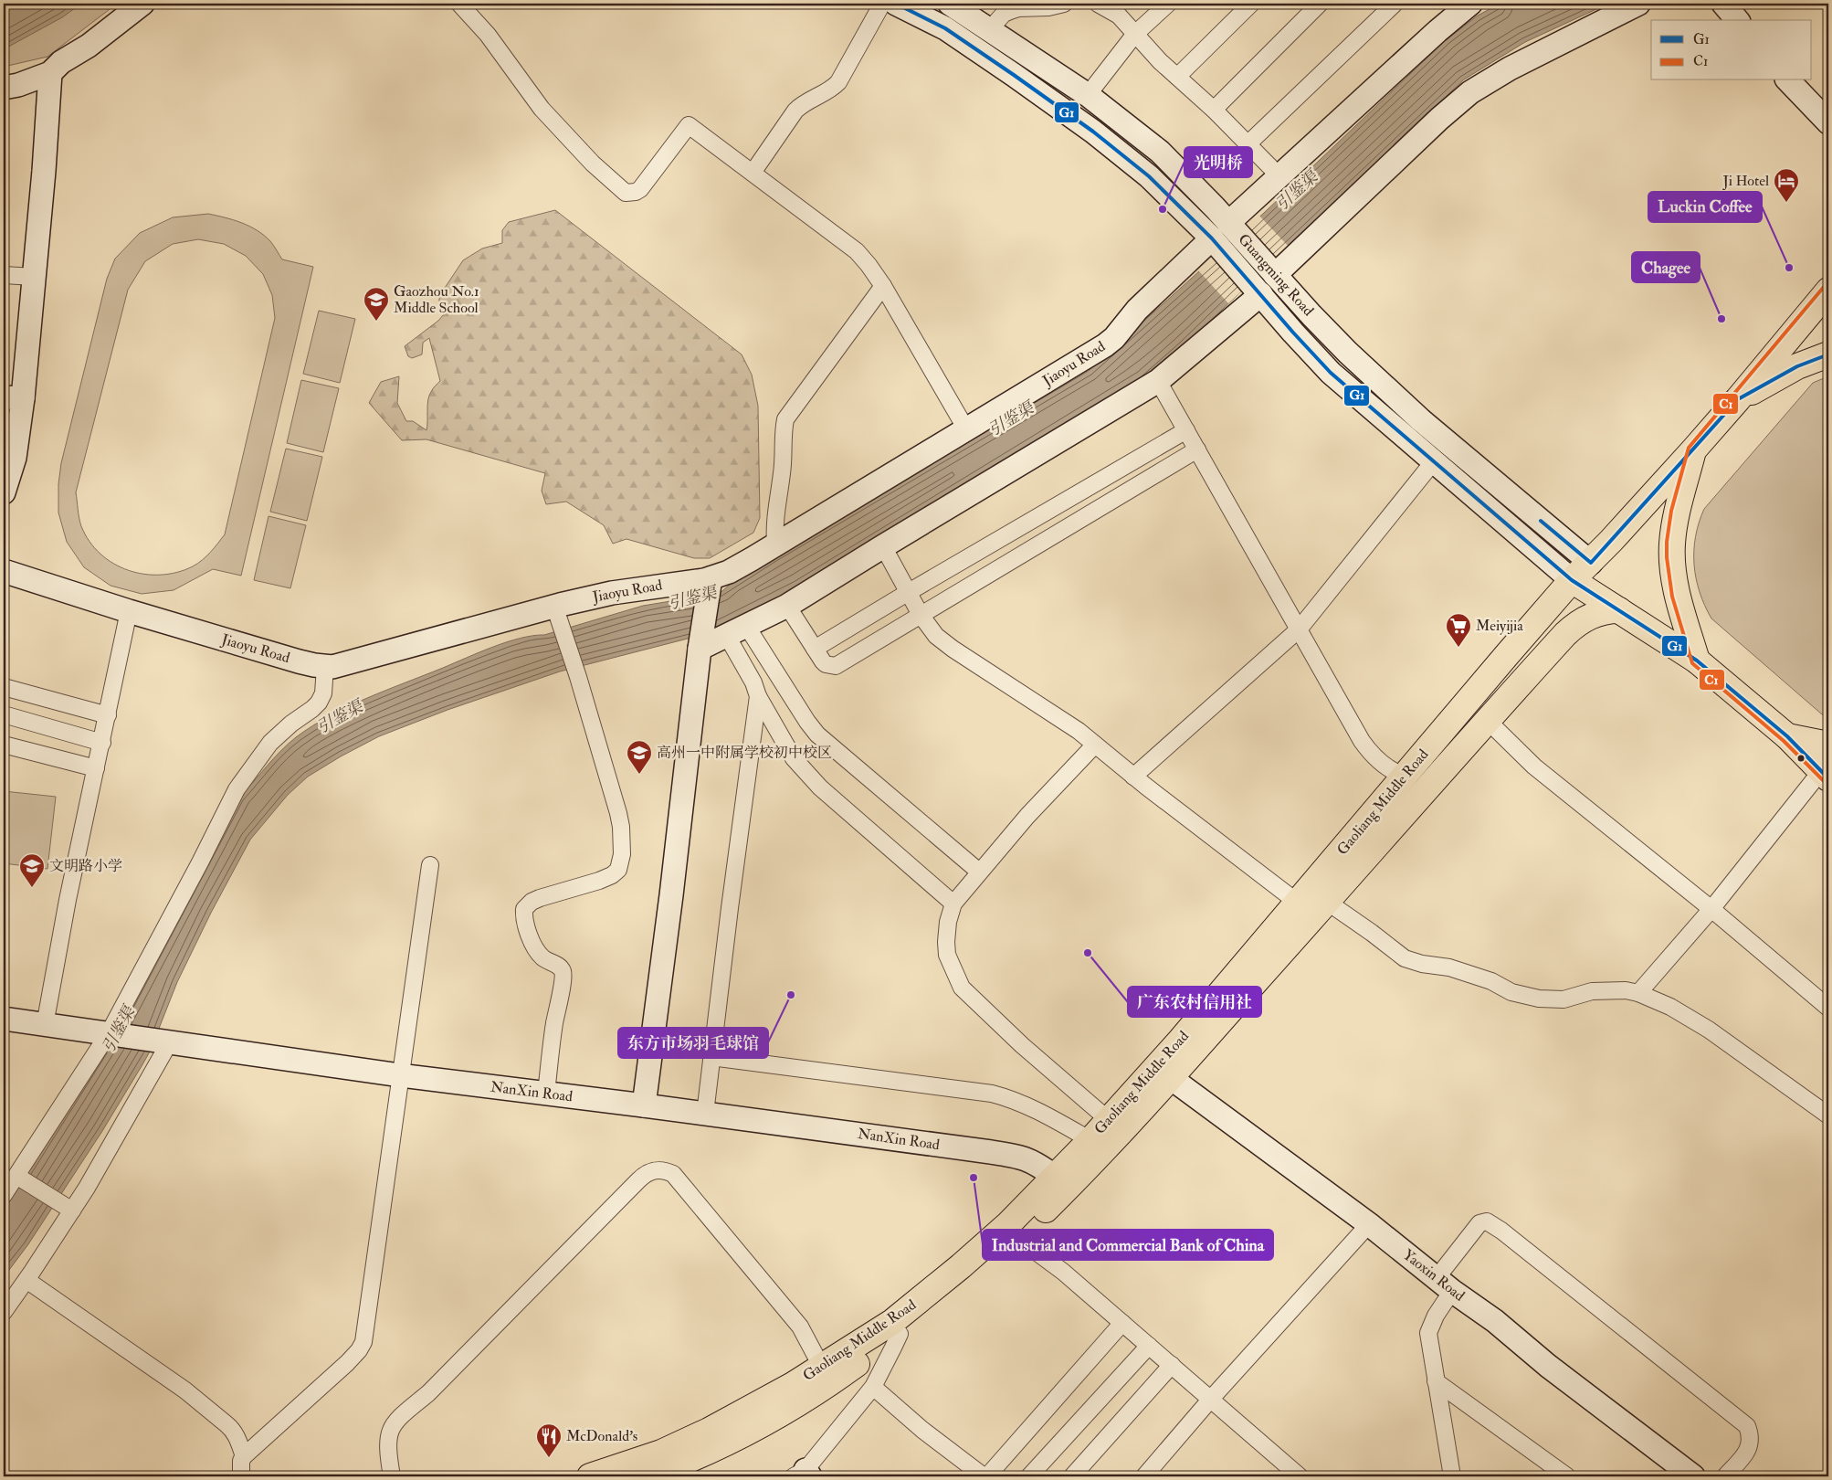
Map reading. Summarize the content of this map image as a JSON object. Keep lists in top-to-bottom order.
{
  "streets": {
    "main road": ["Guangming Road", "Gaoliang Middle Road"],
    "street": ["Jiaoyu Road", "NanXin Road", "Yaoxin Road"]
  },
  "crossings": [
    ["Guangming Road", "Jiaoyu Road"],
    ["Guangming Road", "Gaoliang Middle Road"],
    ["Gaoliang Middle Road", "NanXin Road"],
    ["Gaoliang Middle Road", "Yaoxin Road"]
  ],
  "water": ["引鉴渠"],
  "places": {
    "hotel": ["Ji Hotel"],
    "other": [
      "光明桥",
      "Luckin Coffee",
      "Chagee",
      "广东农村信用社",
      "东方市场羽毛球馆",
      "Industrial and Commercial Bank of China"
    ],
    "school or university": ["Gaozhou No.1 Middle School", "高州一中附属学校初中校区", "文明路小学"],
    "supermarket": ["Meiyijia"],
    "restaurant": ["McDonald's"]
  },
  "lines": ["transit line G1", "transit line C1"],
  "legend": ["G1", "C1"]
}
